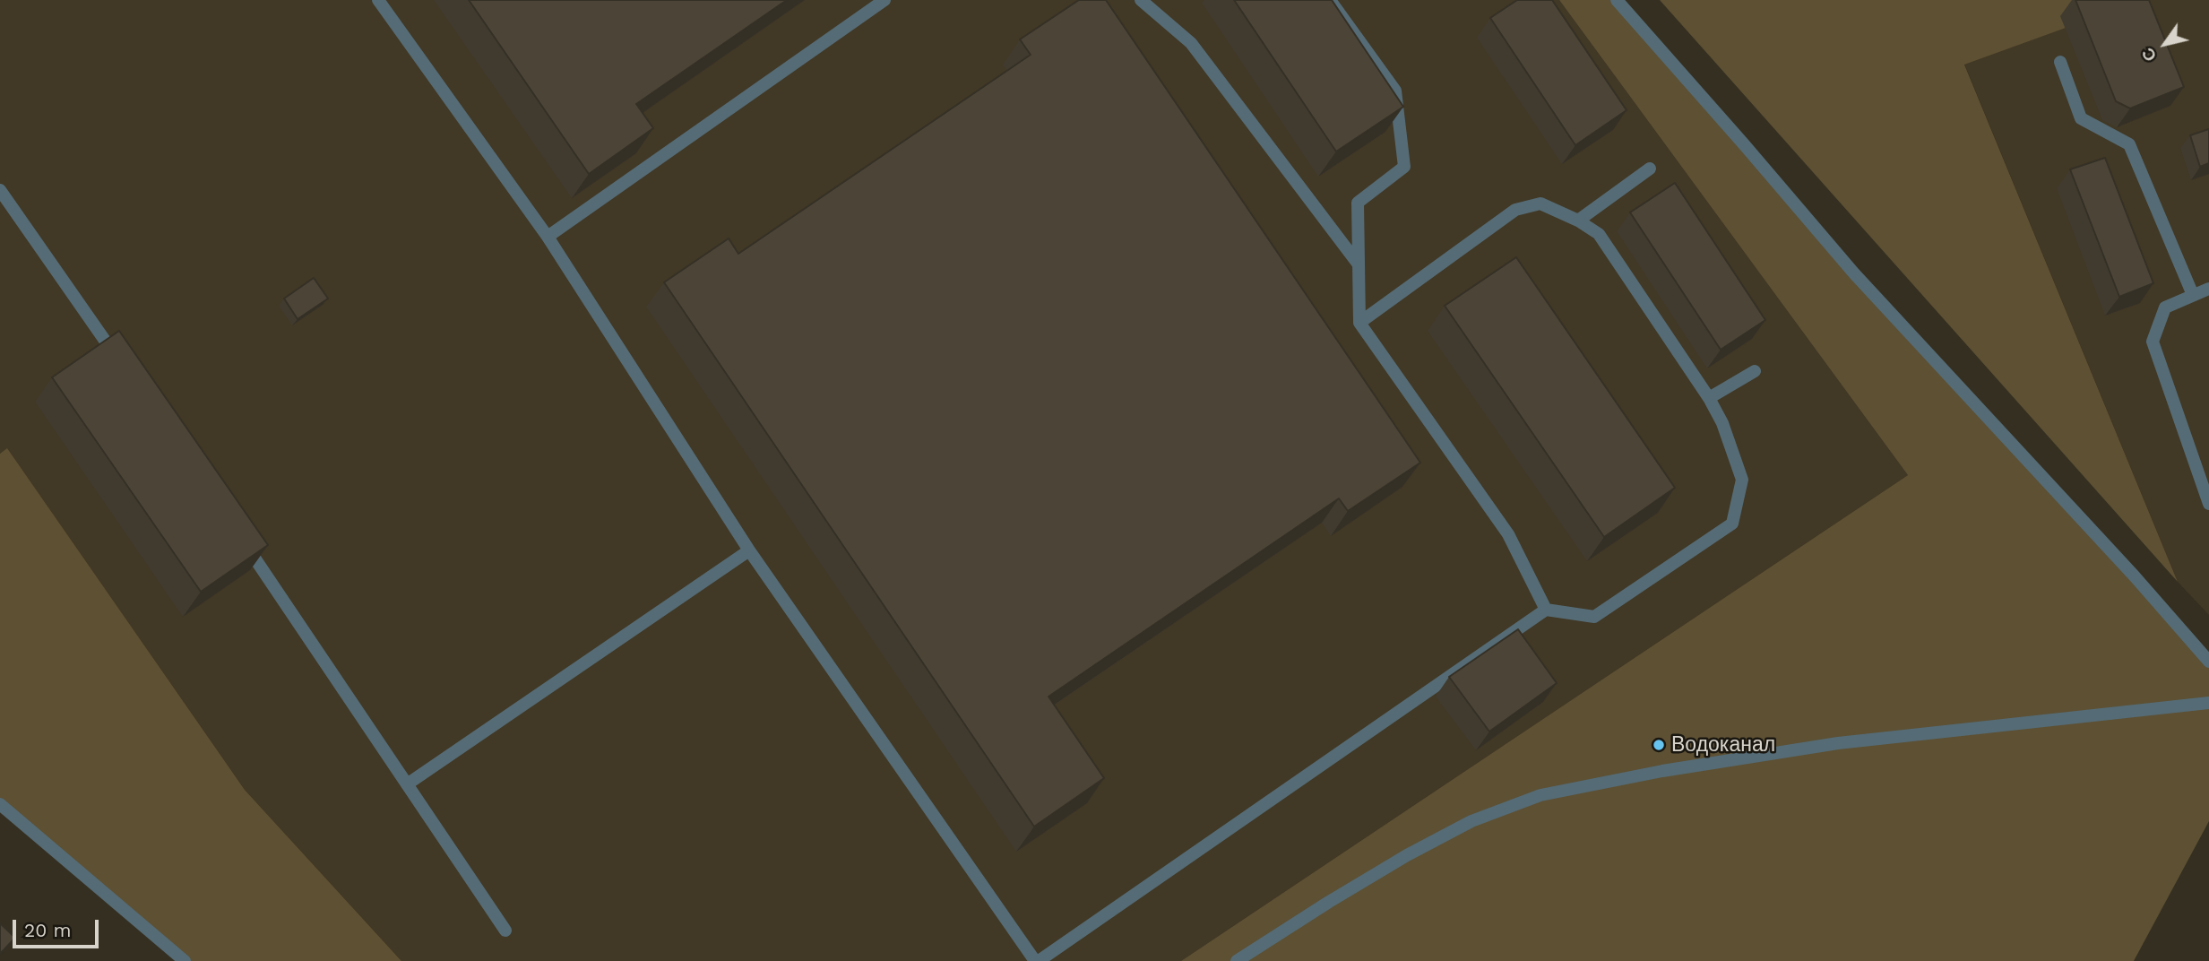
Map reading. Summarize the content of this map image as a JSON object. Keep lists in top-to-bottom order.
{
  "places": ["Водоканал"],
  "scale_bar": "20 m",
  "north": "bottom left"
}
